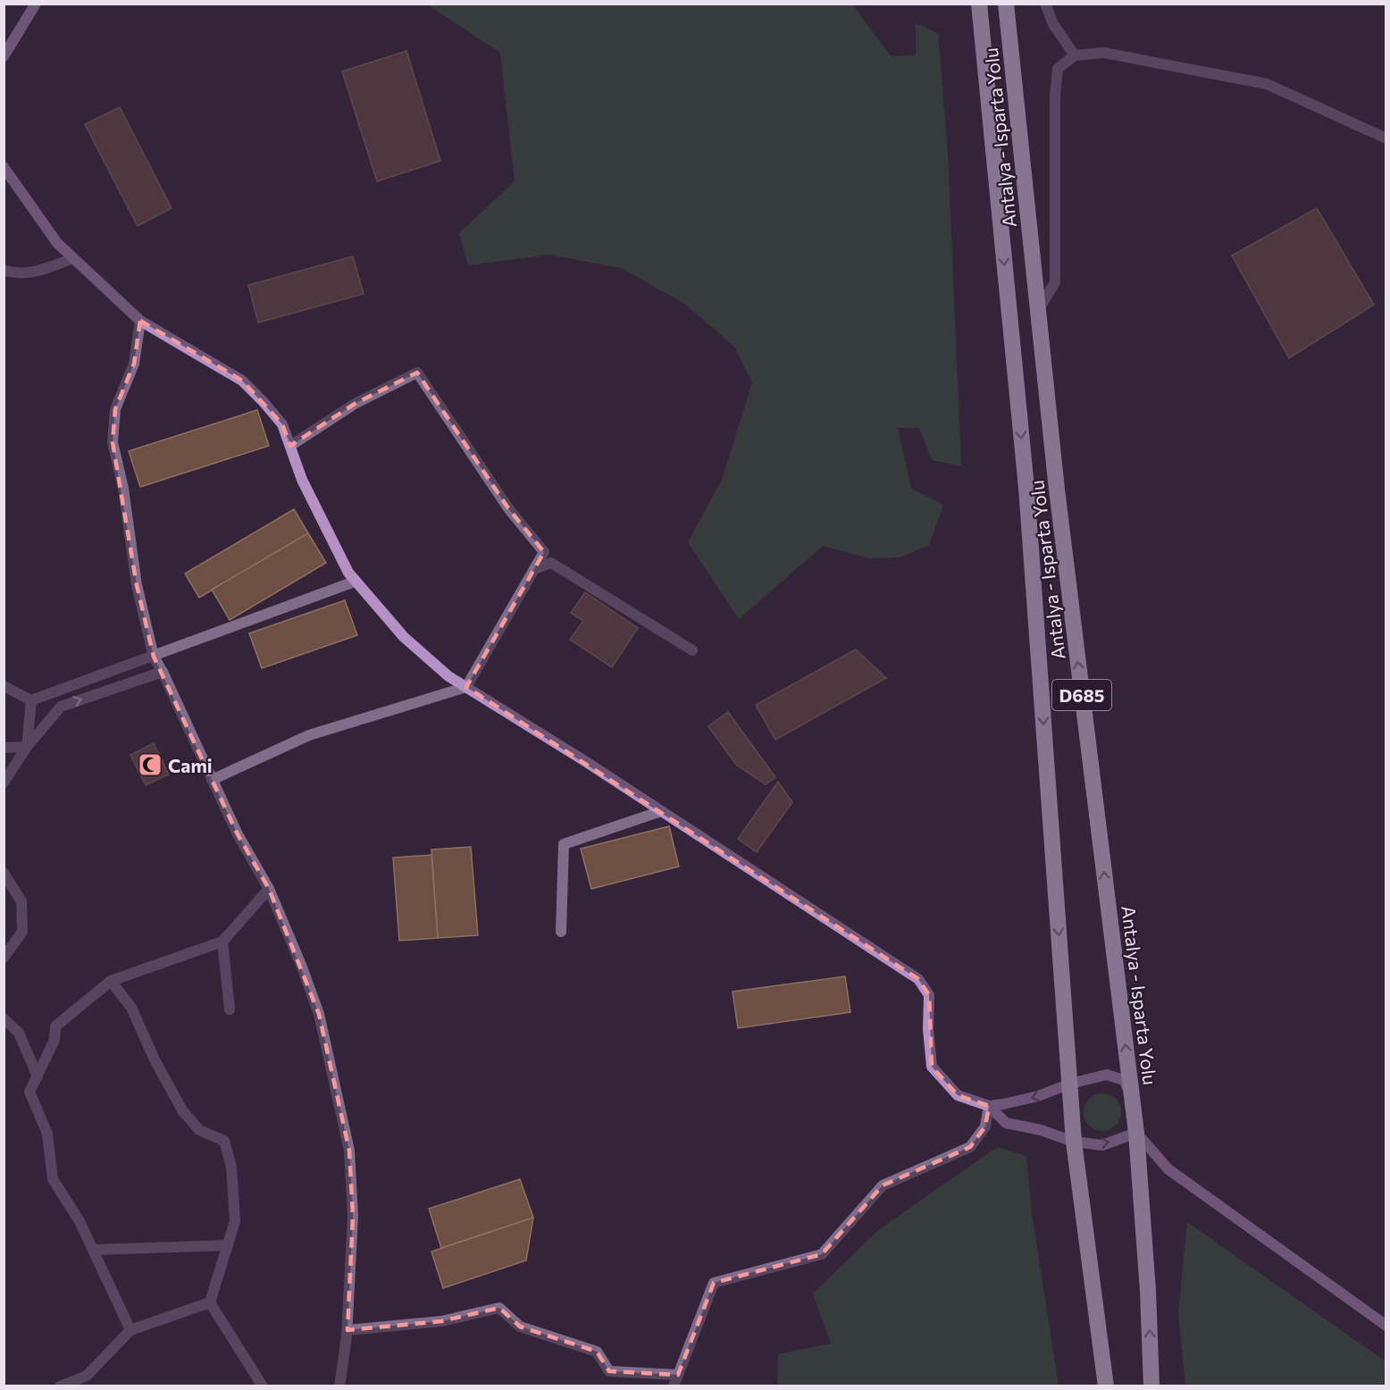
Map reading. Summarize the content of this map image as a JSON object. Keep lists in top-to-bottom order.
{
  "streets": {
    "highway": ["Antalya - Isparta Yolu", "D685"]
  },
  "places": {
    "mosque": ["Cami"]
  }
}
